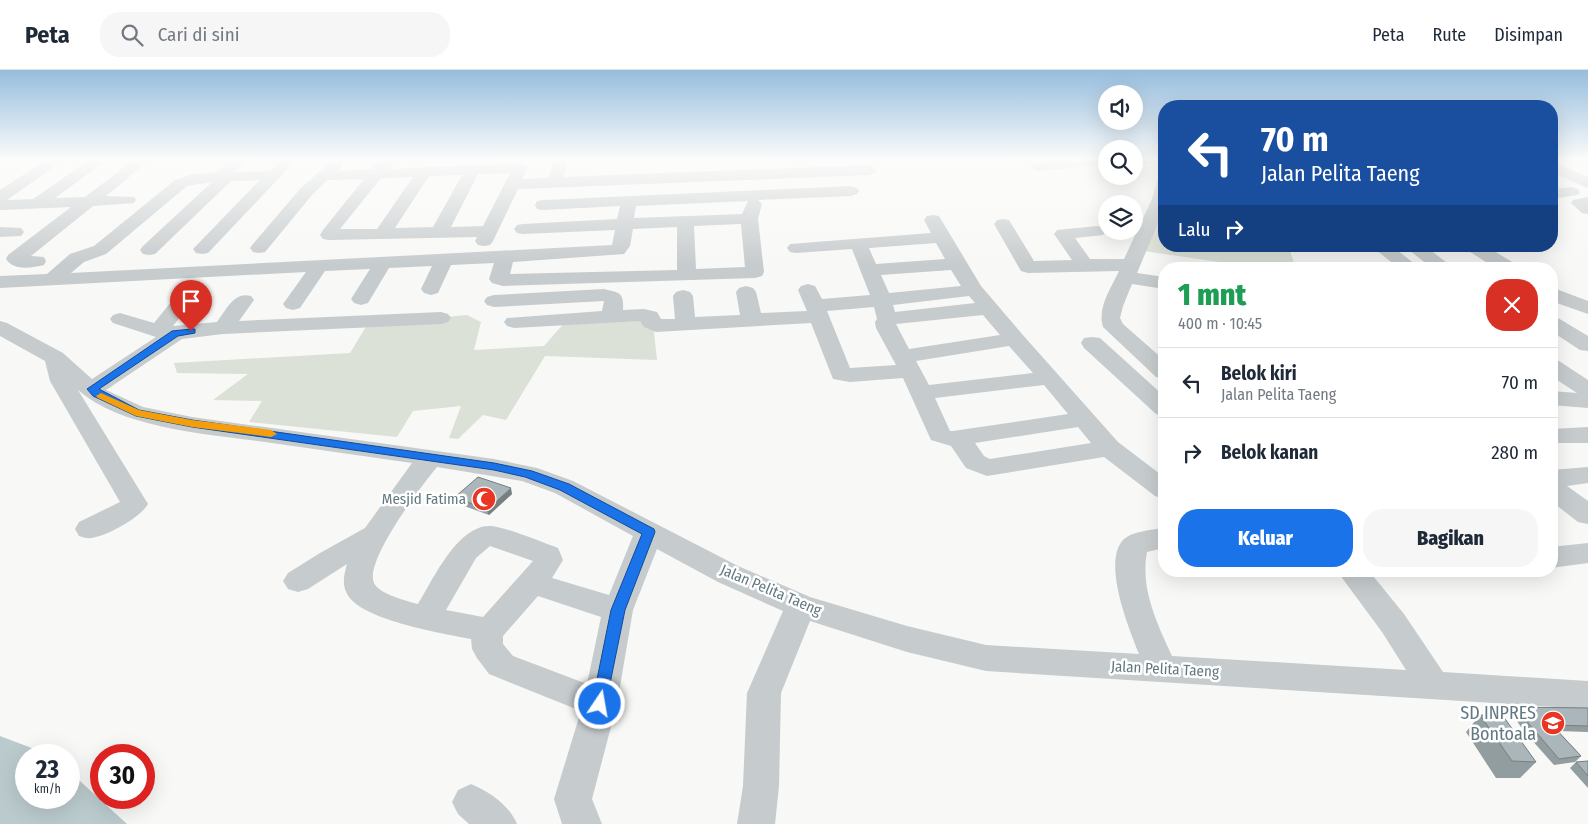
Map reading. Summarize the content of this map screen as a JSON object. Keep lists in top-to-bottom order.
{
  "streets": {
    "street": ["Jalan Pelita Taeng"]
  },
  "places": {
    "mosque": ["Mesjid Fatima"],
    "school or university": ["SD INPRES Bontoala"]
  },
  "page": {
    "header": "Peta",
    "search": "Cari di sini",
    "nav": ["Peta", "Rute", "Disimpan"],
    "turn": ["70 m", "Jalan Pelita Taeng"],
    "then": "Lalu",
    "heading": ["1 mnt", "400 m · 10:45"],
    "list": [
      {
        "name": "Belok kiri",
        "note": "Jalan Pelita Taeng",
        "value": "70 m"
      },
      {
        "name": "Belok kanan",
        "value": "280 m"
      }
    ],
    "buttons": ["Keluar", "Bagikan"],
    "speed": "23 km/h",
    "limit": "30"
  }
}
